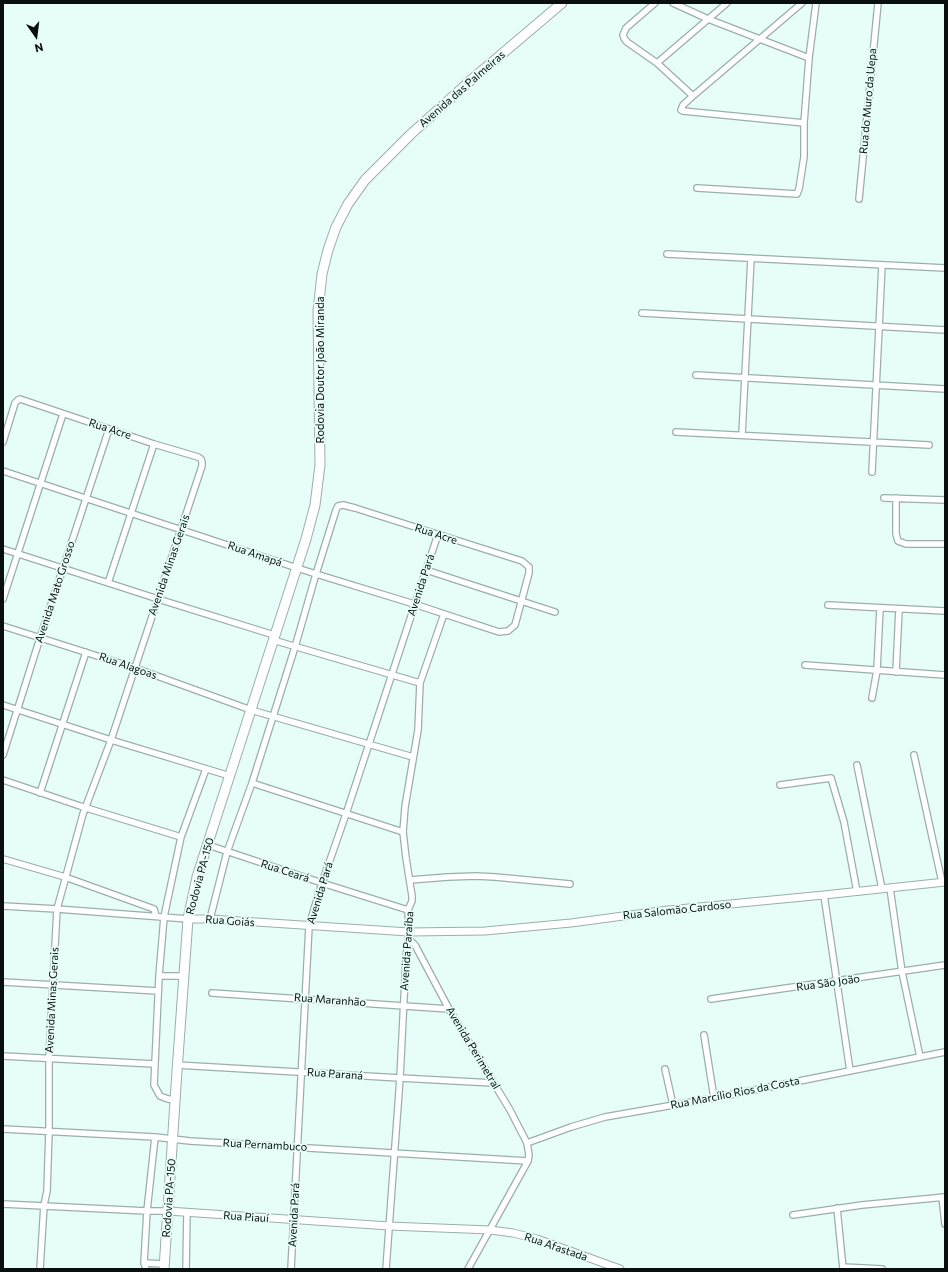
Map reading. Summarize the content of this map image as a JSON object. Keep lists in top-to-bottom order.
{
  "streets": {
    "highway": ["Avenida das Palmeiras", "Rodovia Doutor João Miranda", "Rodovia PA-150"],
    "street": [
      "Rua do Muro da Uepa",
      "Rua Acre",
      "Rua Amapá",
      "Avenida Minas Gerais",
      "Avenida Pará",
      "Avenida Mato Grosso",
      "Rua Alagoas",
      "Rua Ceará",
      "Rua Salomão Cardoso",
      "Rua Goiás",
      "Avenida Paraíba",
      "Rua São João",
      "Rua Maranhão",
      "Avenida Perimetral",
      "Rua Paraná",
      "Rua Marcílio Rios da Costa",
      "Rua Pernambuco",
      "Rua Piauí",
      "Rua Afastada"
    ]
  },
  "crossings": [
    ["Avenida das Palmeiras", "Rodovia Doutor João Miranda"],
    ["Rodovia Doutor João Miranda", "Rua Amapá"],
    ["Rodovia Doutor João Miranda", "Rodovia PA-150"],
    ["Rua Acre", "Rua Amapá"],
    ["Rua Acre", "Avenida Minas Gerais"],
    ["Rua Acre", "Avenida Pará"],
    ["Rua Acre", "Avenida Mato Grosso"],
    ["Rua Amapá", "Avenida Minas Gerais"],
    ["Rua Amapá", "Avenida Pará"],
    ["Rua Amapá", "Avenida Mato Grosso"],
    ["Rua Amapá", "Rodovia PA-150"],
    ["Rua Amapá", "Avenida Paraíba"],
    ["Avenida Minas Gerais", "Rua Alagoas"],
    ["Avenida Minas Gerais", "Rua Goiás"],
    ["Avenida Minas Gerais", "Rua Pernambuco"],
    ["Avenida Minas Gerais", "Rua Piauí"],
    ["Avenida Pará", "Rua Ceará"],
    ["Avenida Pará", "Rua Goiás"],
    ["Avenida Pará", "Rua Maranhão"],
    ["Avenida Pará", "Rua Paraná"],
    ["Avenida Pará", "Rua Pernambuco"],
    ["Avenida Pará", "Rua Piauí"],
    ["Avenida Mato Grosso", "Rua Alagoas"],
    ["Rua Alagoas", "Rodovia PA-150"],
    ["Rua Ceará", "Rodovia PA-150"],
    ["Rua Ceará", "Avenida Paraíba"],
    ["Rodovia PA-150", "Rua Goiás"],
    ["Rodovia PA-150", "Rua Paraná"],
    ["Rodovia PA-150", "Rua Pernambuco"],
    ["Rodovia PA-150", "Rua Piauí"],
    ["Rua Salomão Cardoso", "Rua Goiás"],
    ["Rua Salomão Cardoso", "Avenida Paraíba"],
    ["Rua Salomão Cardoso", "Avenida Perimetral"],
    ["Rua Goiás", "Avenida Paraíba"],
    ["Rua Goiás", "Avenida Perimetral"],
    ["Avenida Paraíba", "Rua Maranhão"],
    ["Avenida Paraíba", "Avenida Perimetral"],
    ["Avenida Paraíba", "Rua Paraná"],
    ["Avenida Paraíba", "Rua Pernambuco"],
    ["Avenida Paraíba", "Rua Piauí"],
    ["Rua Maranhão", "Avenida Perimetral"],
    ["Avenida Perimetral", "Rua Paraná"],
    ["Avenida Perimetral", "Rua Marcílio Rios da Costa"],
    ["Avenida Perimetral", "Rua Pernambuco"],
    ["Rua Piauí", "Rua Afastada"]
  ],
  "north": "bottom"
}
